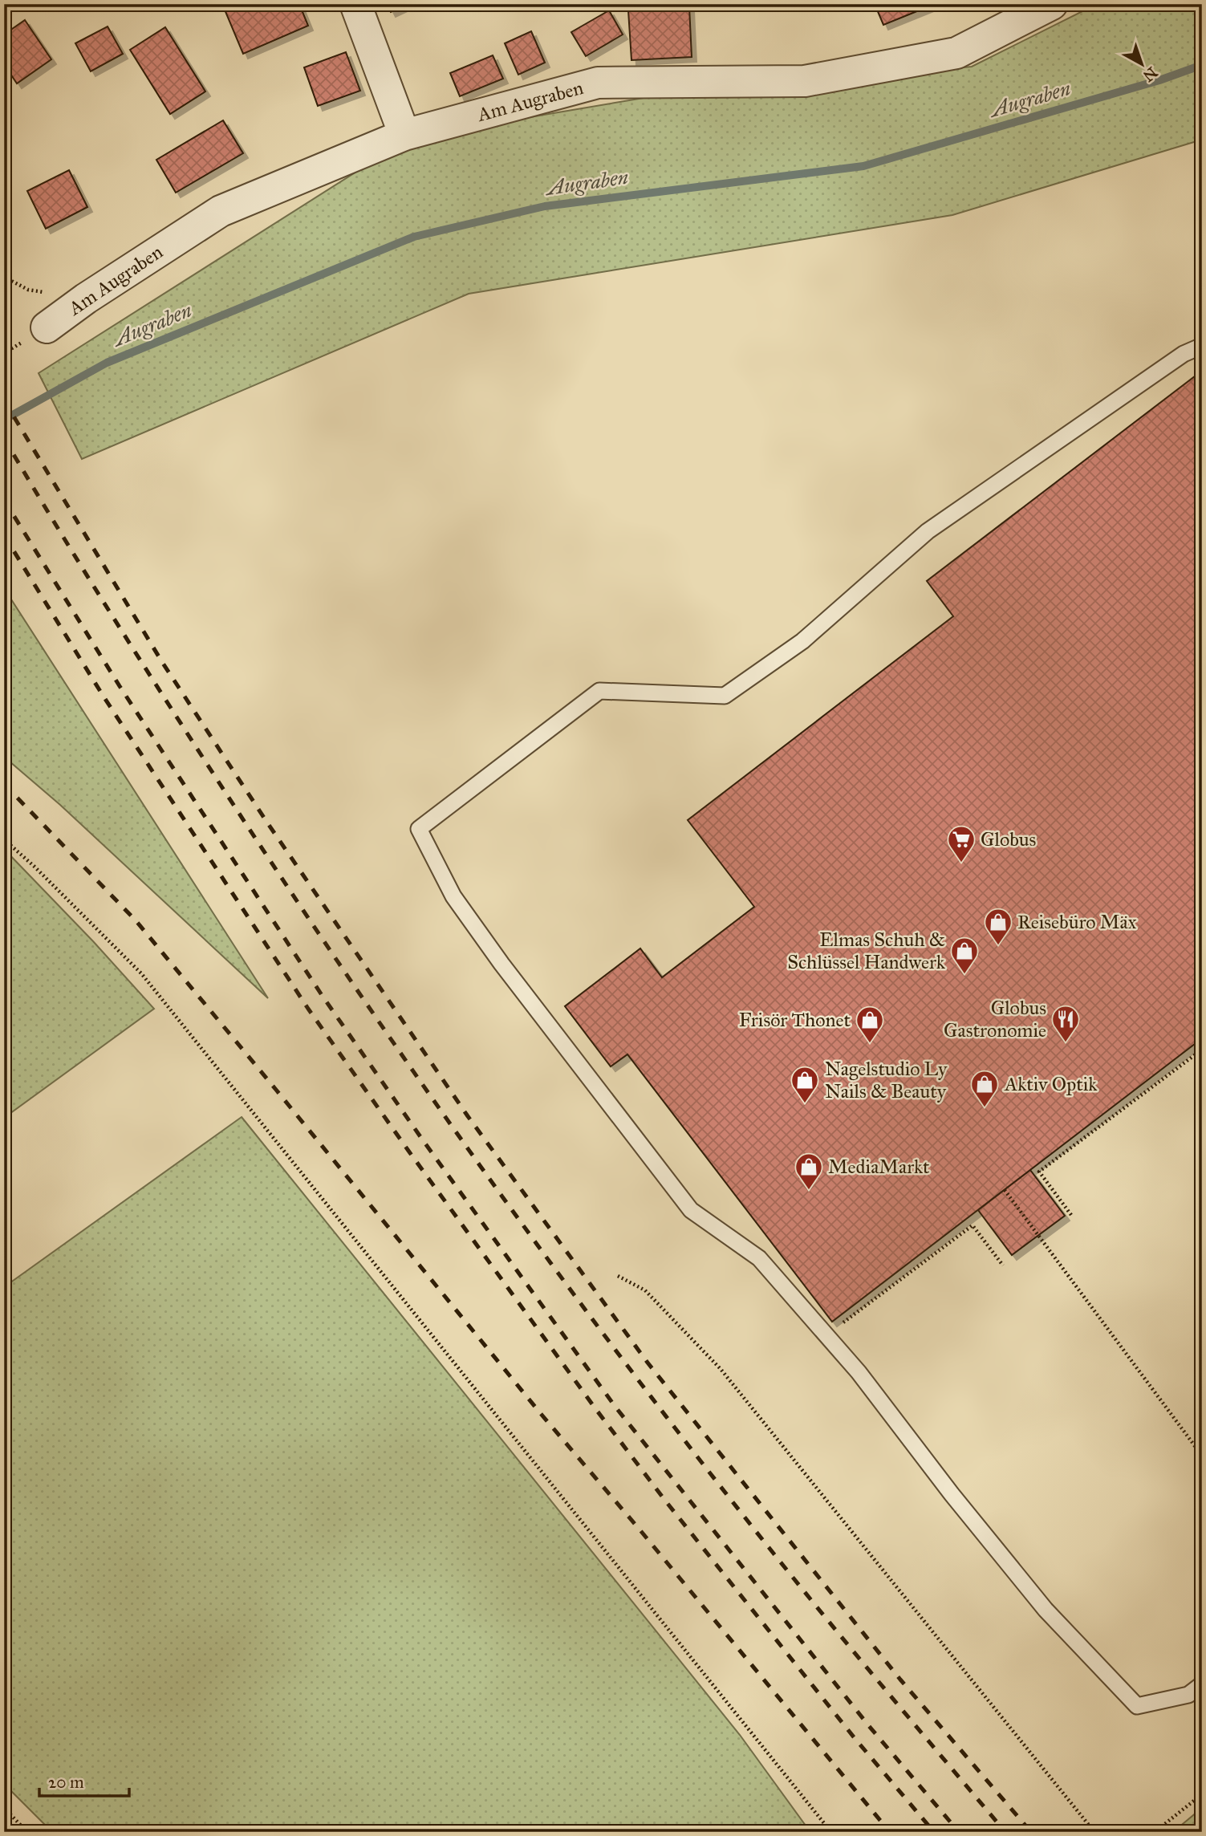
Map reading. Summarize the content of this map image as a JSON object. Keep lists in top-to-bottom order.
{
  "streets": {
    "street": ["Am Augraben"]
  },
  "water": ["Augraben"],
  "places": {
    "supermarket": ["Globus"],
    "shop": [
      "Reisebüro Mäx",
      "Elmas Schuh & Schlüssel Handwerk",
      "Frisör Thonet",
      "Nagelstudio Ly Nails & Beauty",
      "Aktiv Optik",
      "MediaMarkt"
    ],
    "restaurant": ["Globus Gastronomie"]
  },
  "scale_bar": "20 m",
  "north": "bottom right"
}
